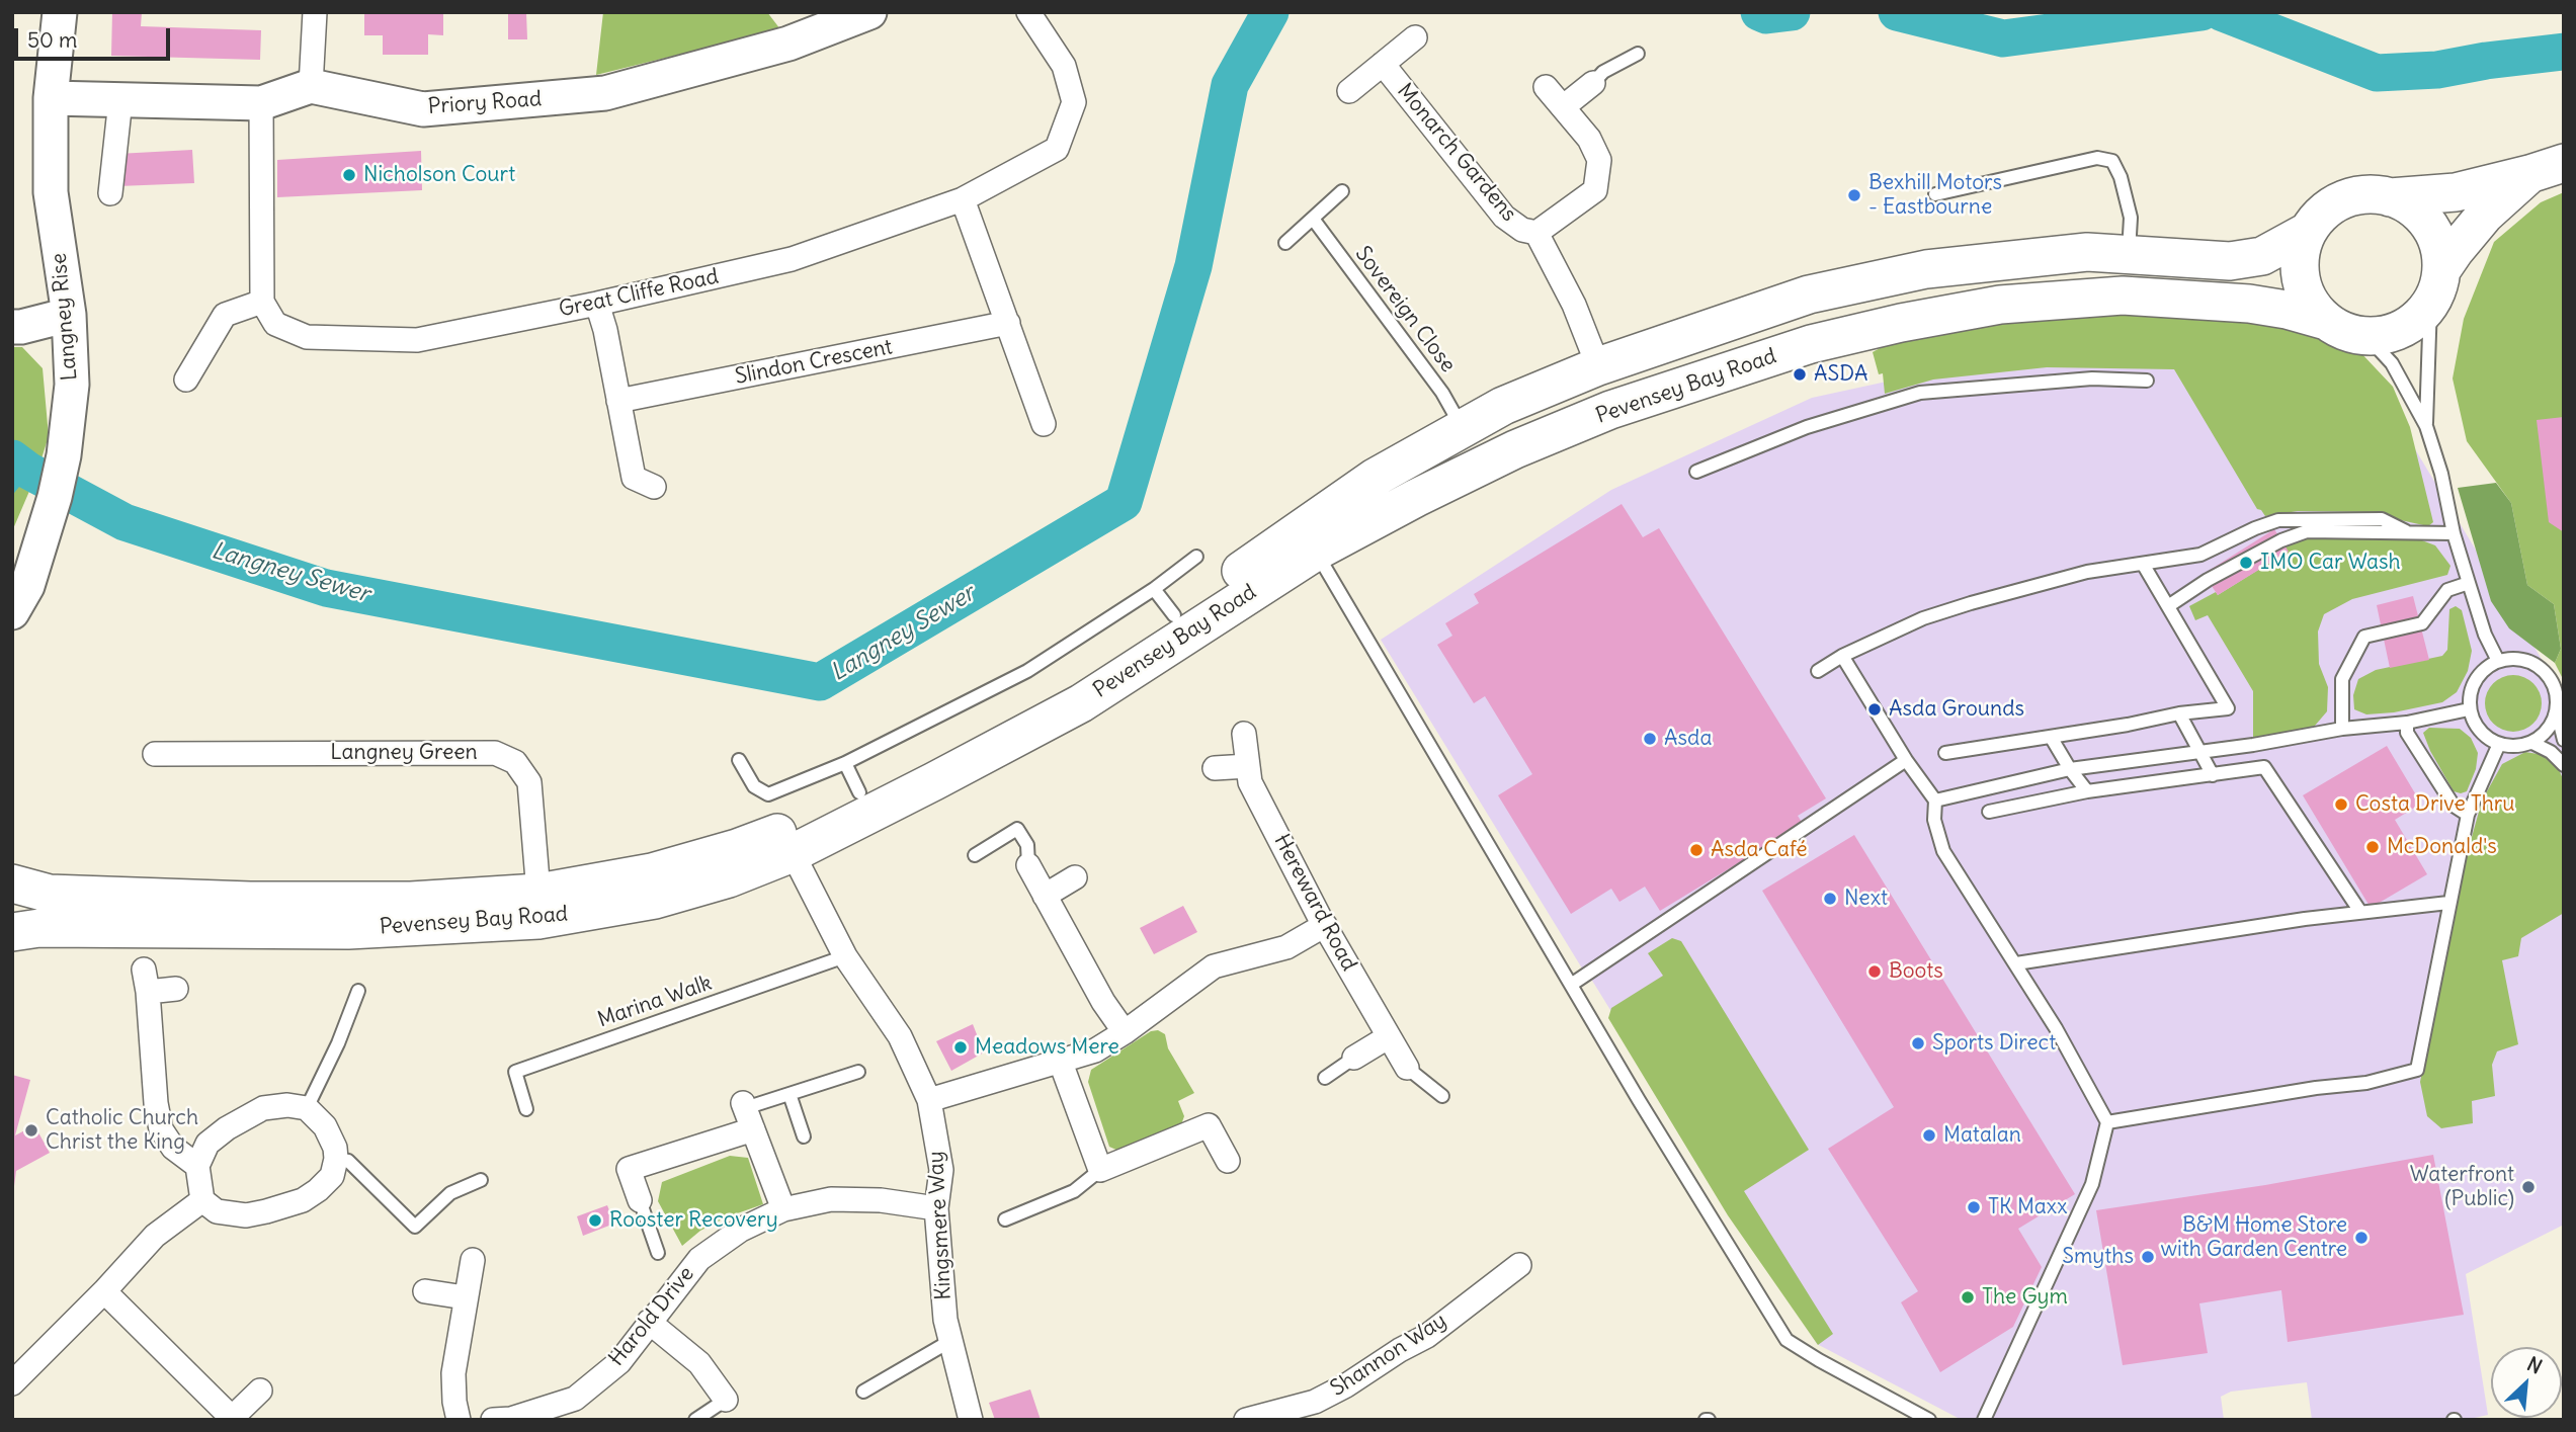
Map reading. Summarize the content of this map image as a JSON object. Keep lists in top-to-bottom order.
{
  "streets": {
    "main road": ["Pevensey Bay Road"],
    "street": [
      "Priory Road",
      "Monarch Gardens",
      "Great Cliffe Road",
      "Langney Rise",
      "Slindon Crescent",
      "Langney Green",
      "Hereward Road",
      "Kingsmere Way",
      "Harold Drive",
      "Shannon Way"
    ],
    "lane": ["Sovereign Close", "Marina Walk"]
  },
  "crossings": [
    ["Monarch Gardens", "Pevensey Bay Road"],
    ["Sovereign Close", "Pevensey Bay Road"],
    ["Pevensey Bay Road", "Langney Green"],
    ["Pevensey Bay Road", "Kingsmere Way"],
    ["Marina Walk", "Kingsmere Way"],
    ["Kingsmere Way", "Harold Drive"]
  ],
  "water": ["Langney Sewer"],
  "places": [
    "Nicholson Court",
    "Bexhill Motors - Eastbourne",
    "ASDA",
    "IMO Car Wash",
    "Asda Grounds",
    "Asda",
    "Costa Drive Thru",
    "McDonald's",
    "Asda Café",
    "Next",
    "Boots",
    "Sports Direct",
    "Meadows Mere",
    "Catholic Church Christ the King",
    "Matalan",
    "Waterfront (Public)",
    "TK Maxx",
    "Rooster Recovery",
    "B&M Home Store with Garden Centre",
    "Smyths",
    "The Gym"
  ],
  "scale_bar": "50 m",
  "north": "top right"
}
